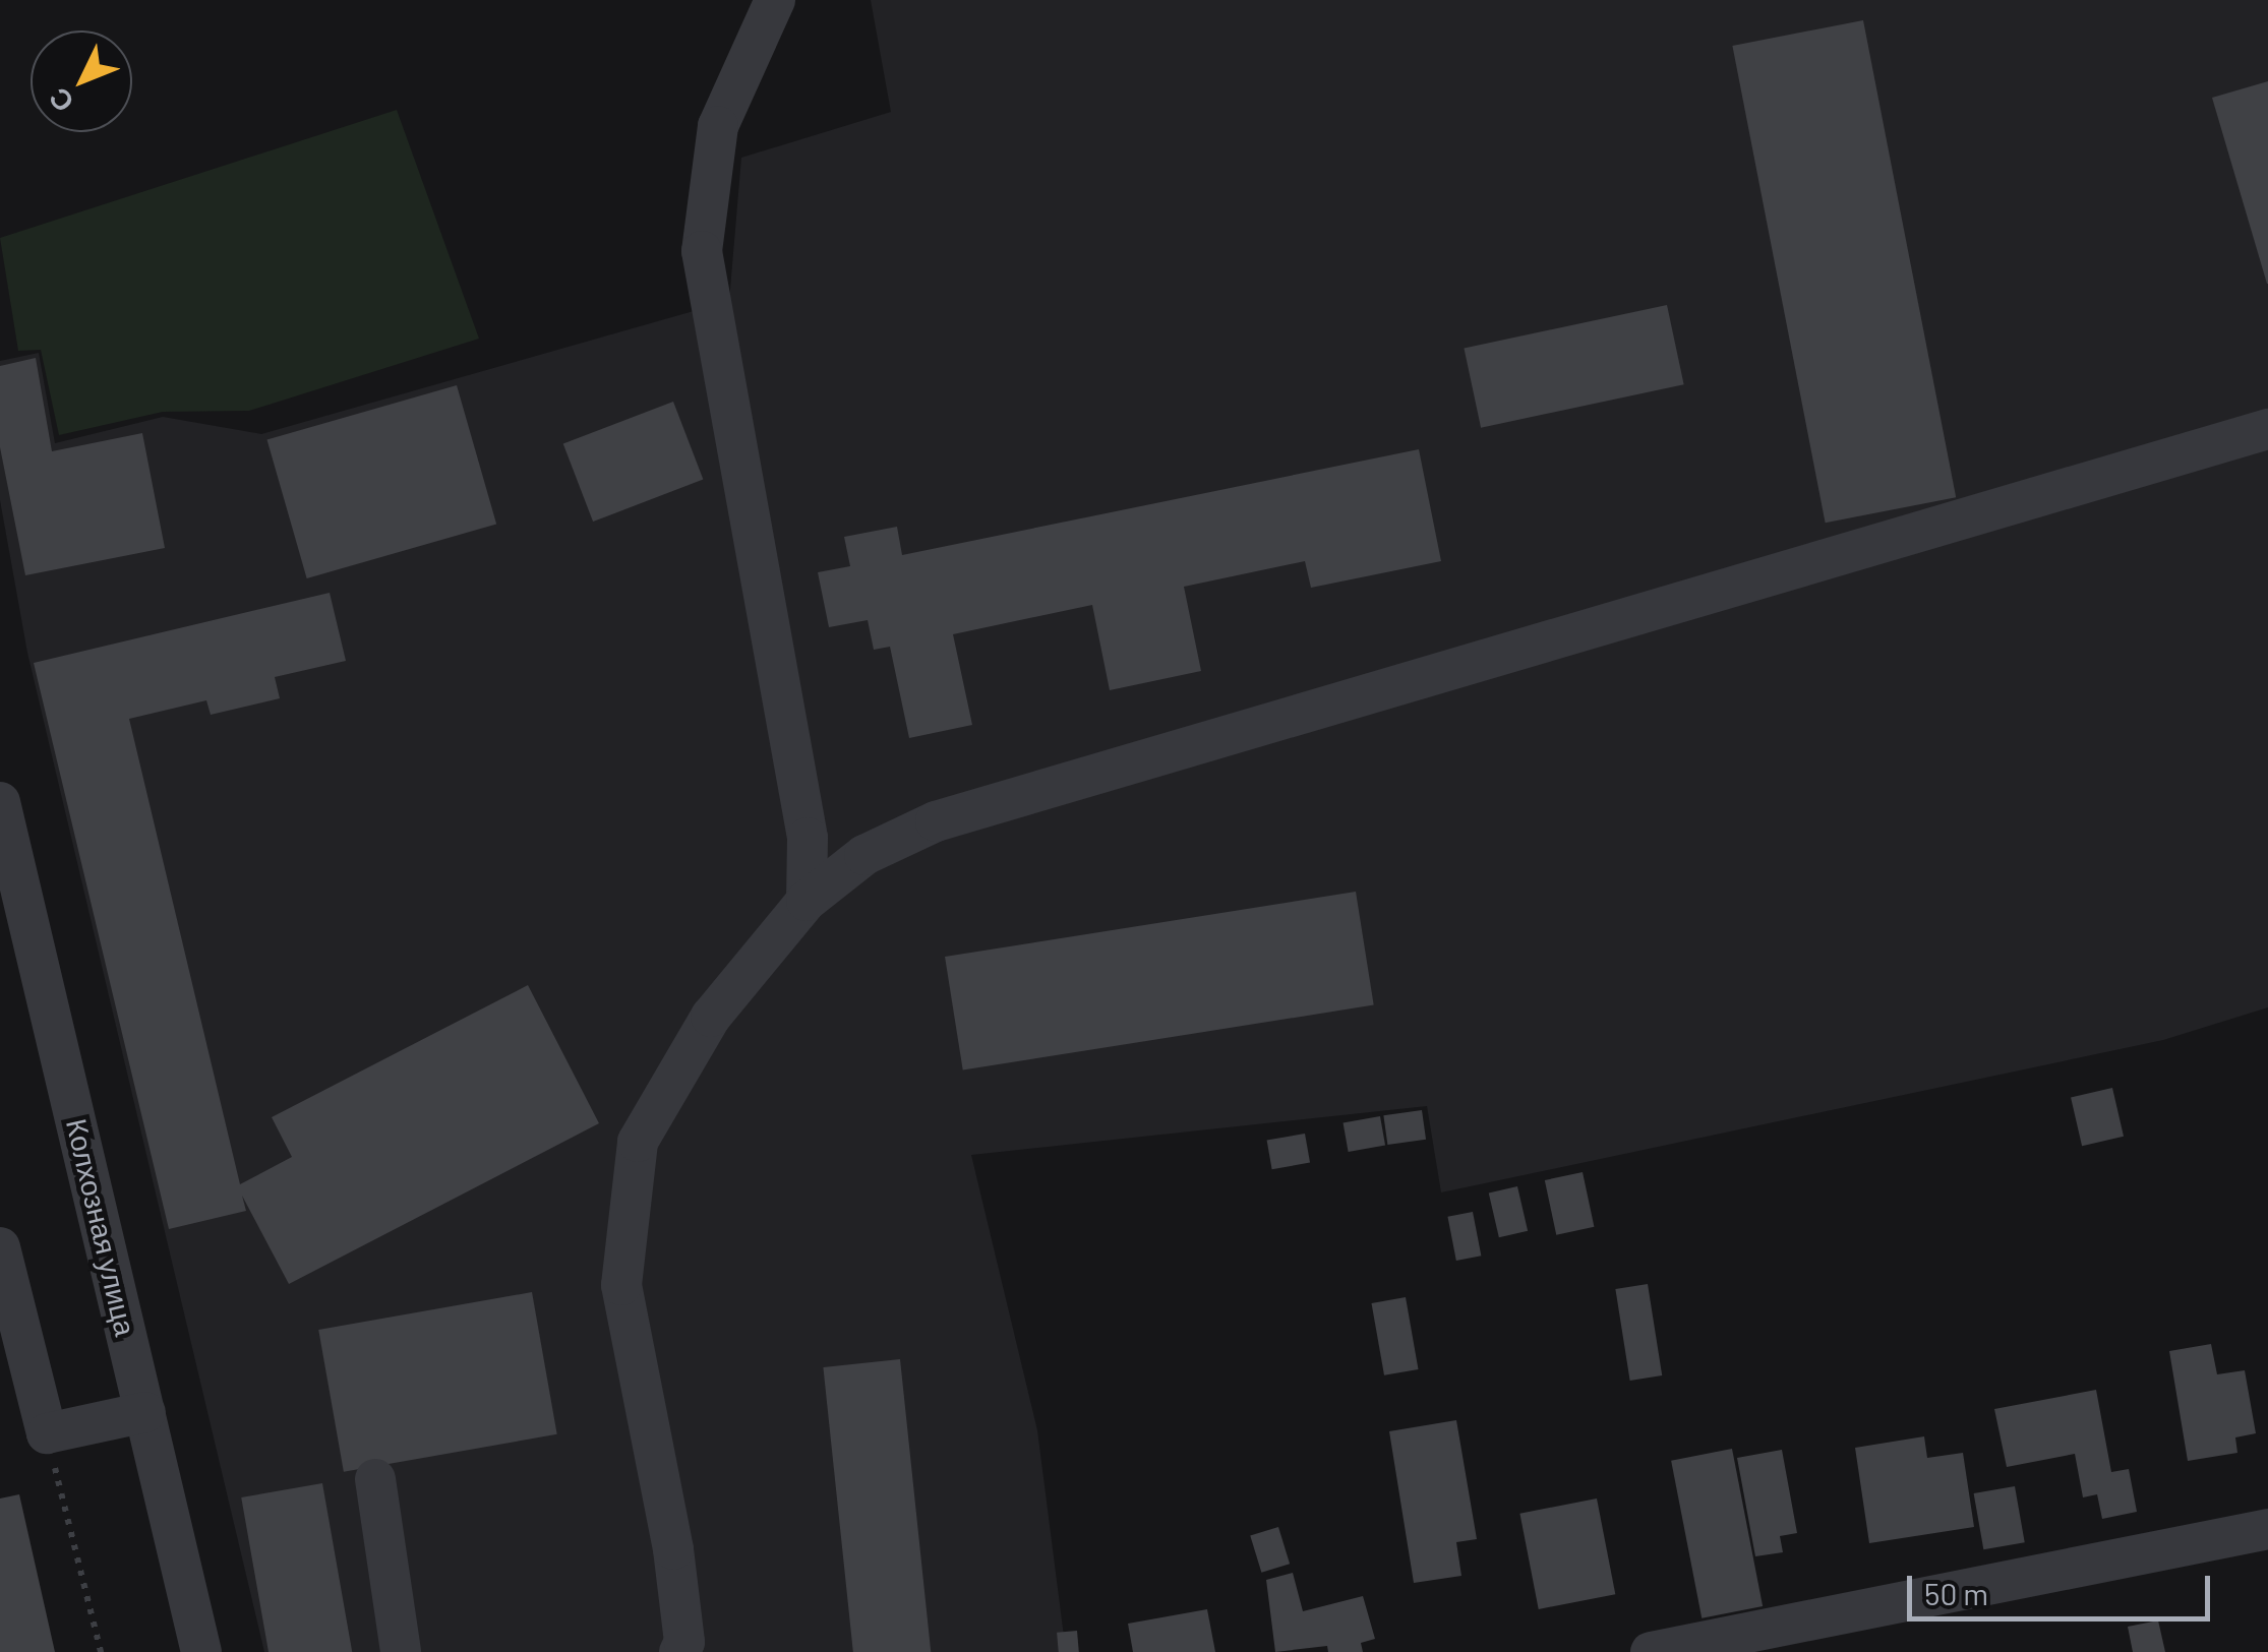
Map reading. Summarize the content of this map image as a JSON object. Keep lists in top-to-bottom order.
{
  "streets": {
    "street": ["Колхозная улица"]
  },
  "scale_bar": "50 m",
  "north": "bottom left"
}
